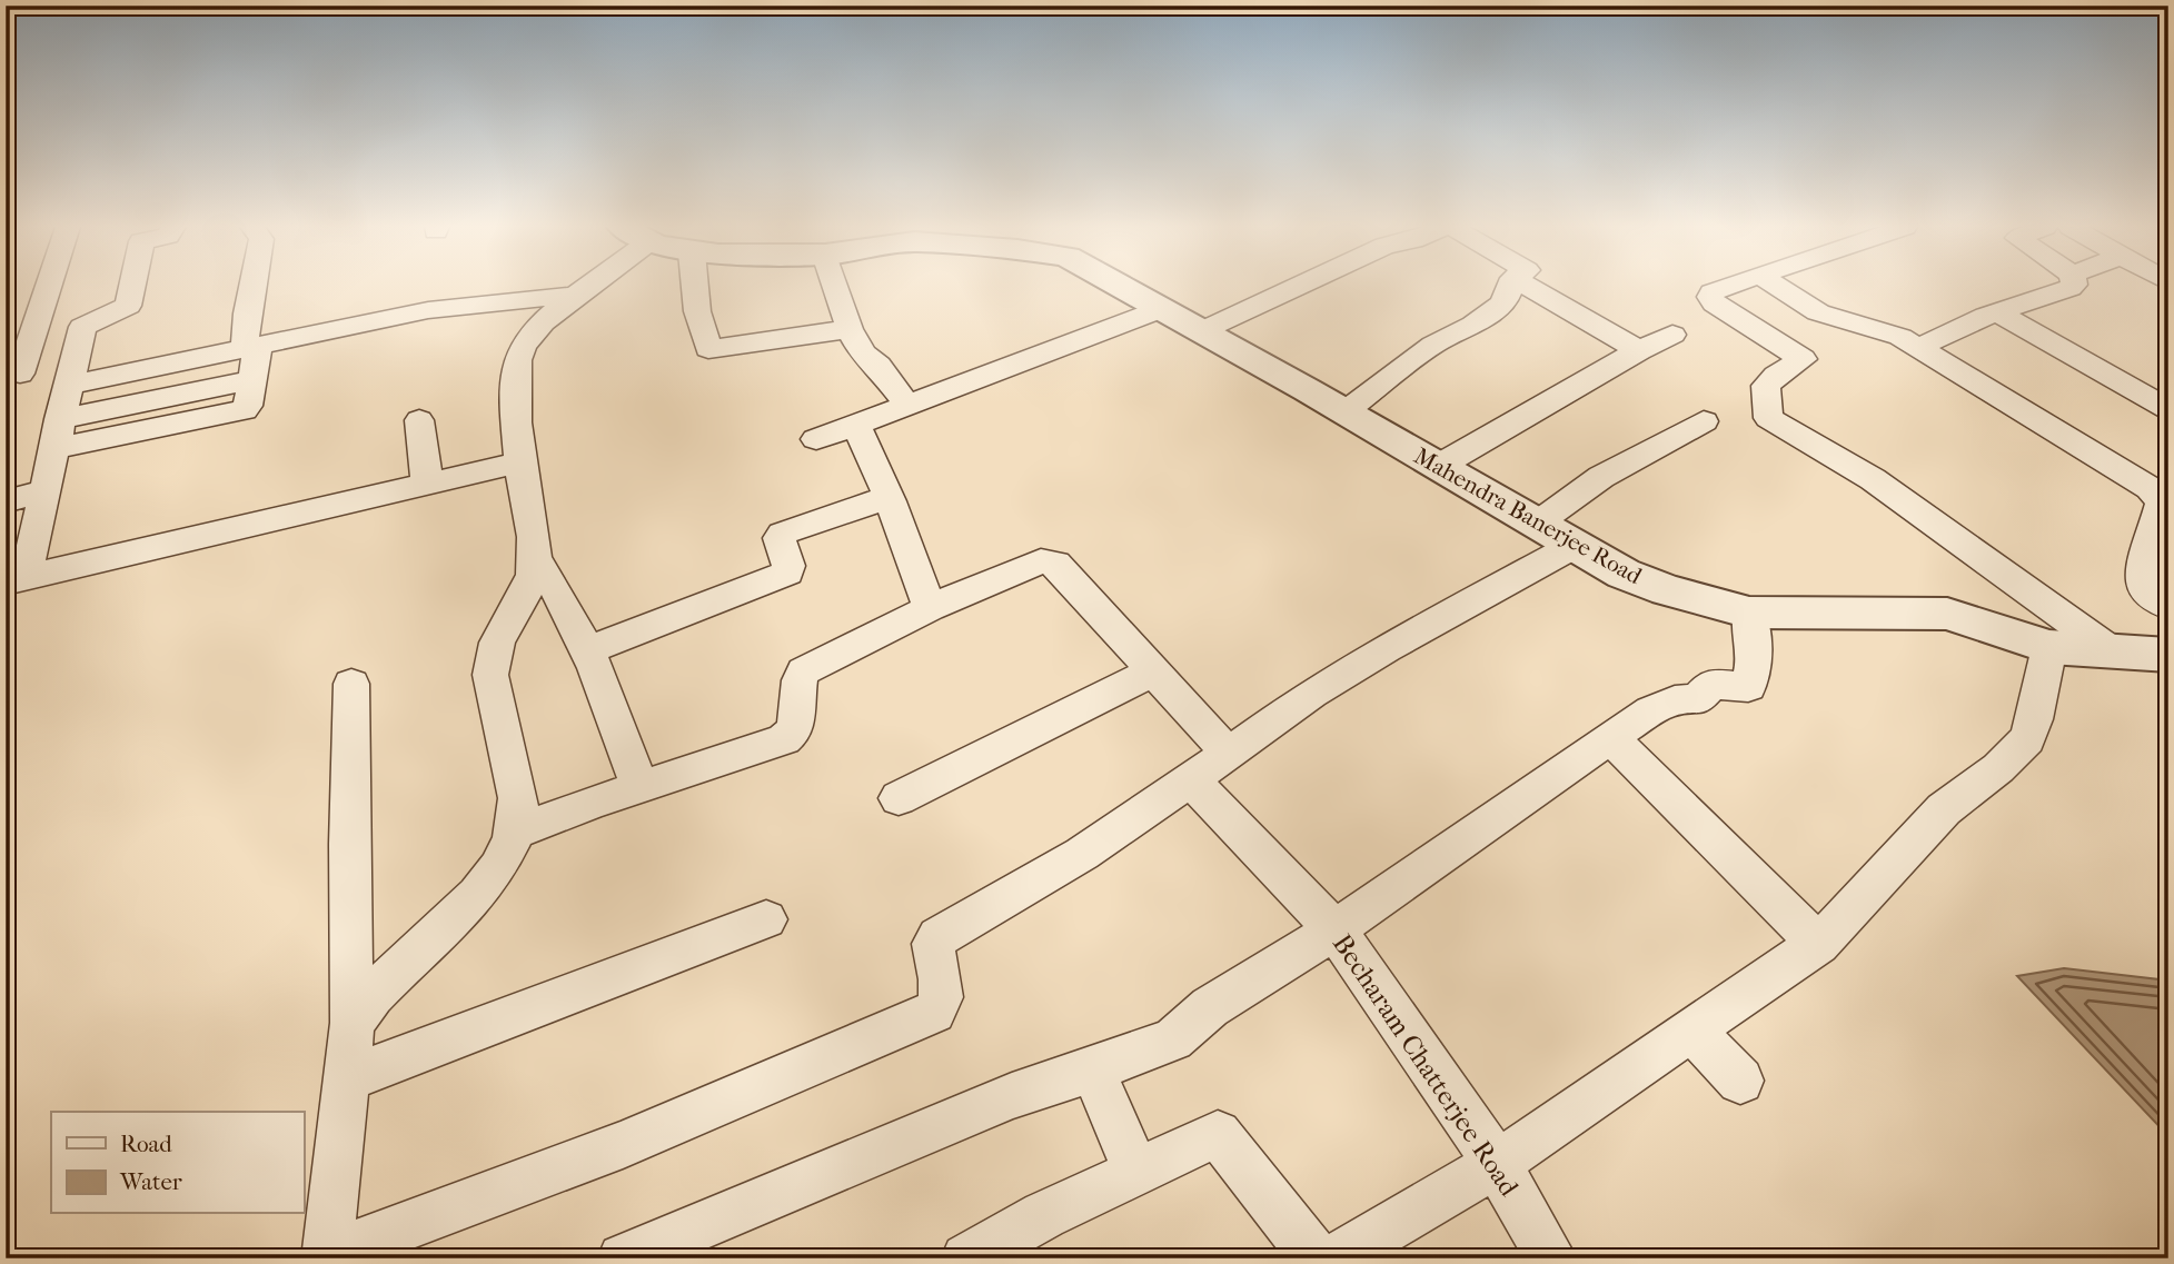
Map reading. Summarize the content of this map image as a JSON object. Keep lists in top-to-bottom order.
{
  "streets": {
    "street": ["Mahendra Banerjee Road", "Becharam Chatterjee Road"]
  },
  "legend": ["Road", "Water"]
}
